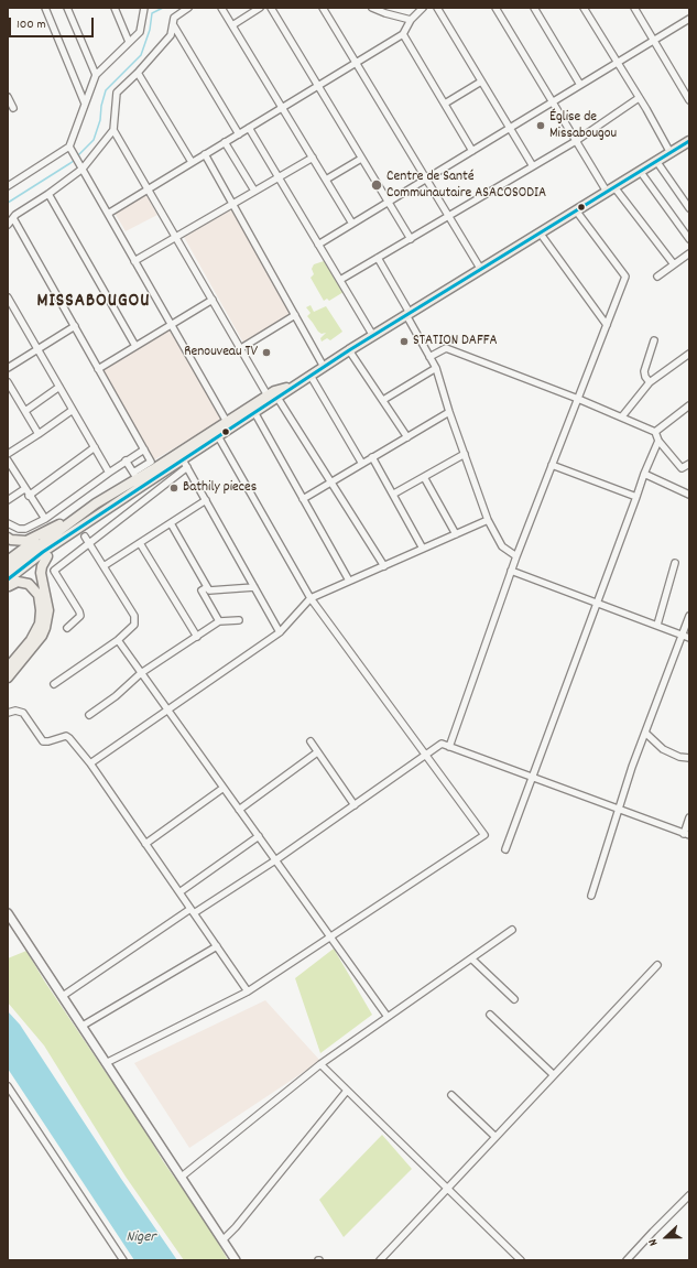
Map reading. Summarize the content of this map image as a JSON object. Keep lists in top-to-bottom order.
{
  "districts": ["MISSABOUGOU"],
  "water": ["Niger"],
  "places": [
    "Église de Missabougou",
    "Centre de Santé Communautaire ASACOSODIA",
    "STATION DAFFA",
    "Renouveau TV",
    "Bathily pieces"
  ],
  "scale_bar": "100 m",
  "north": "left"
}
